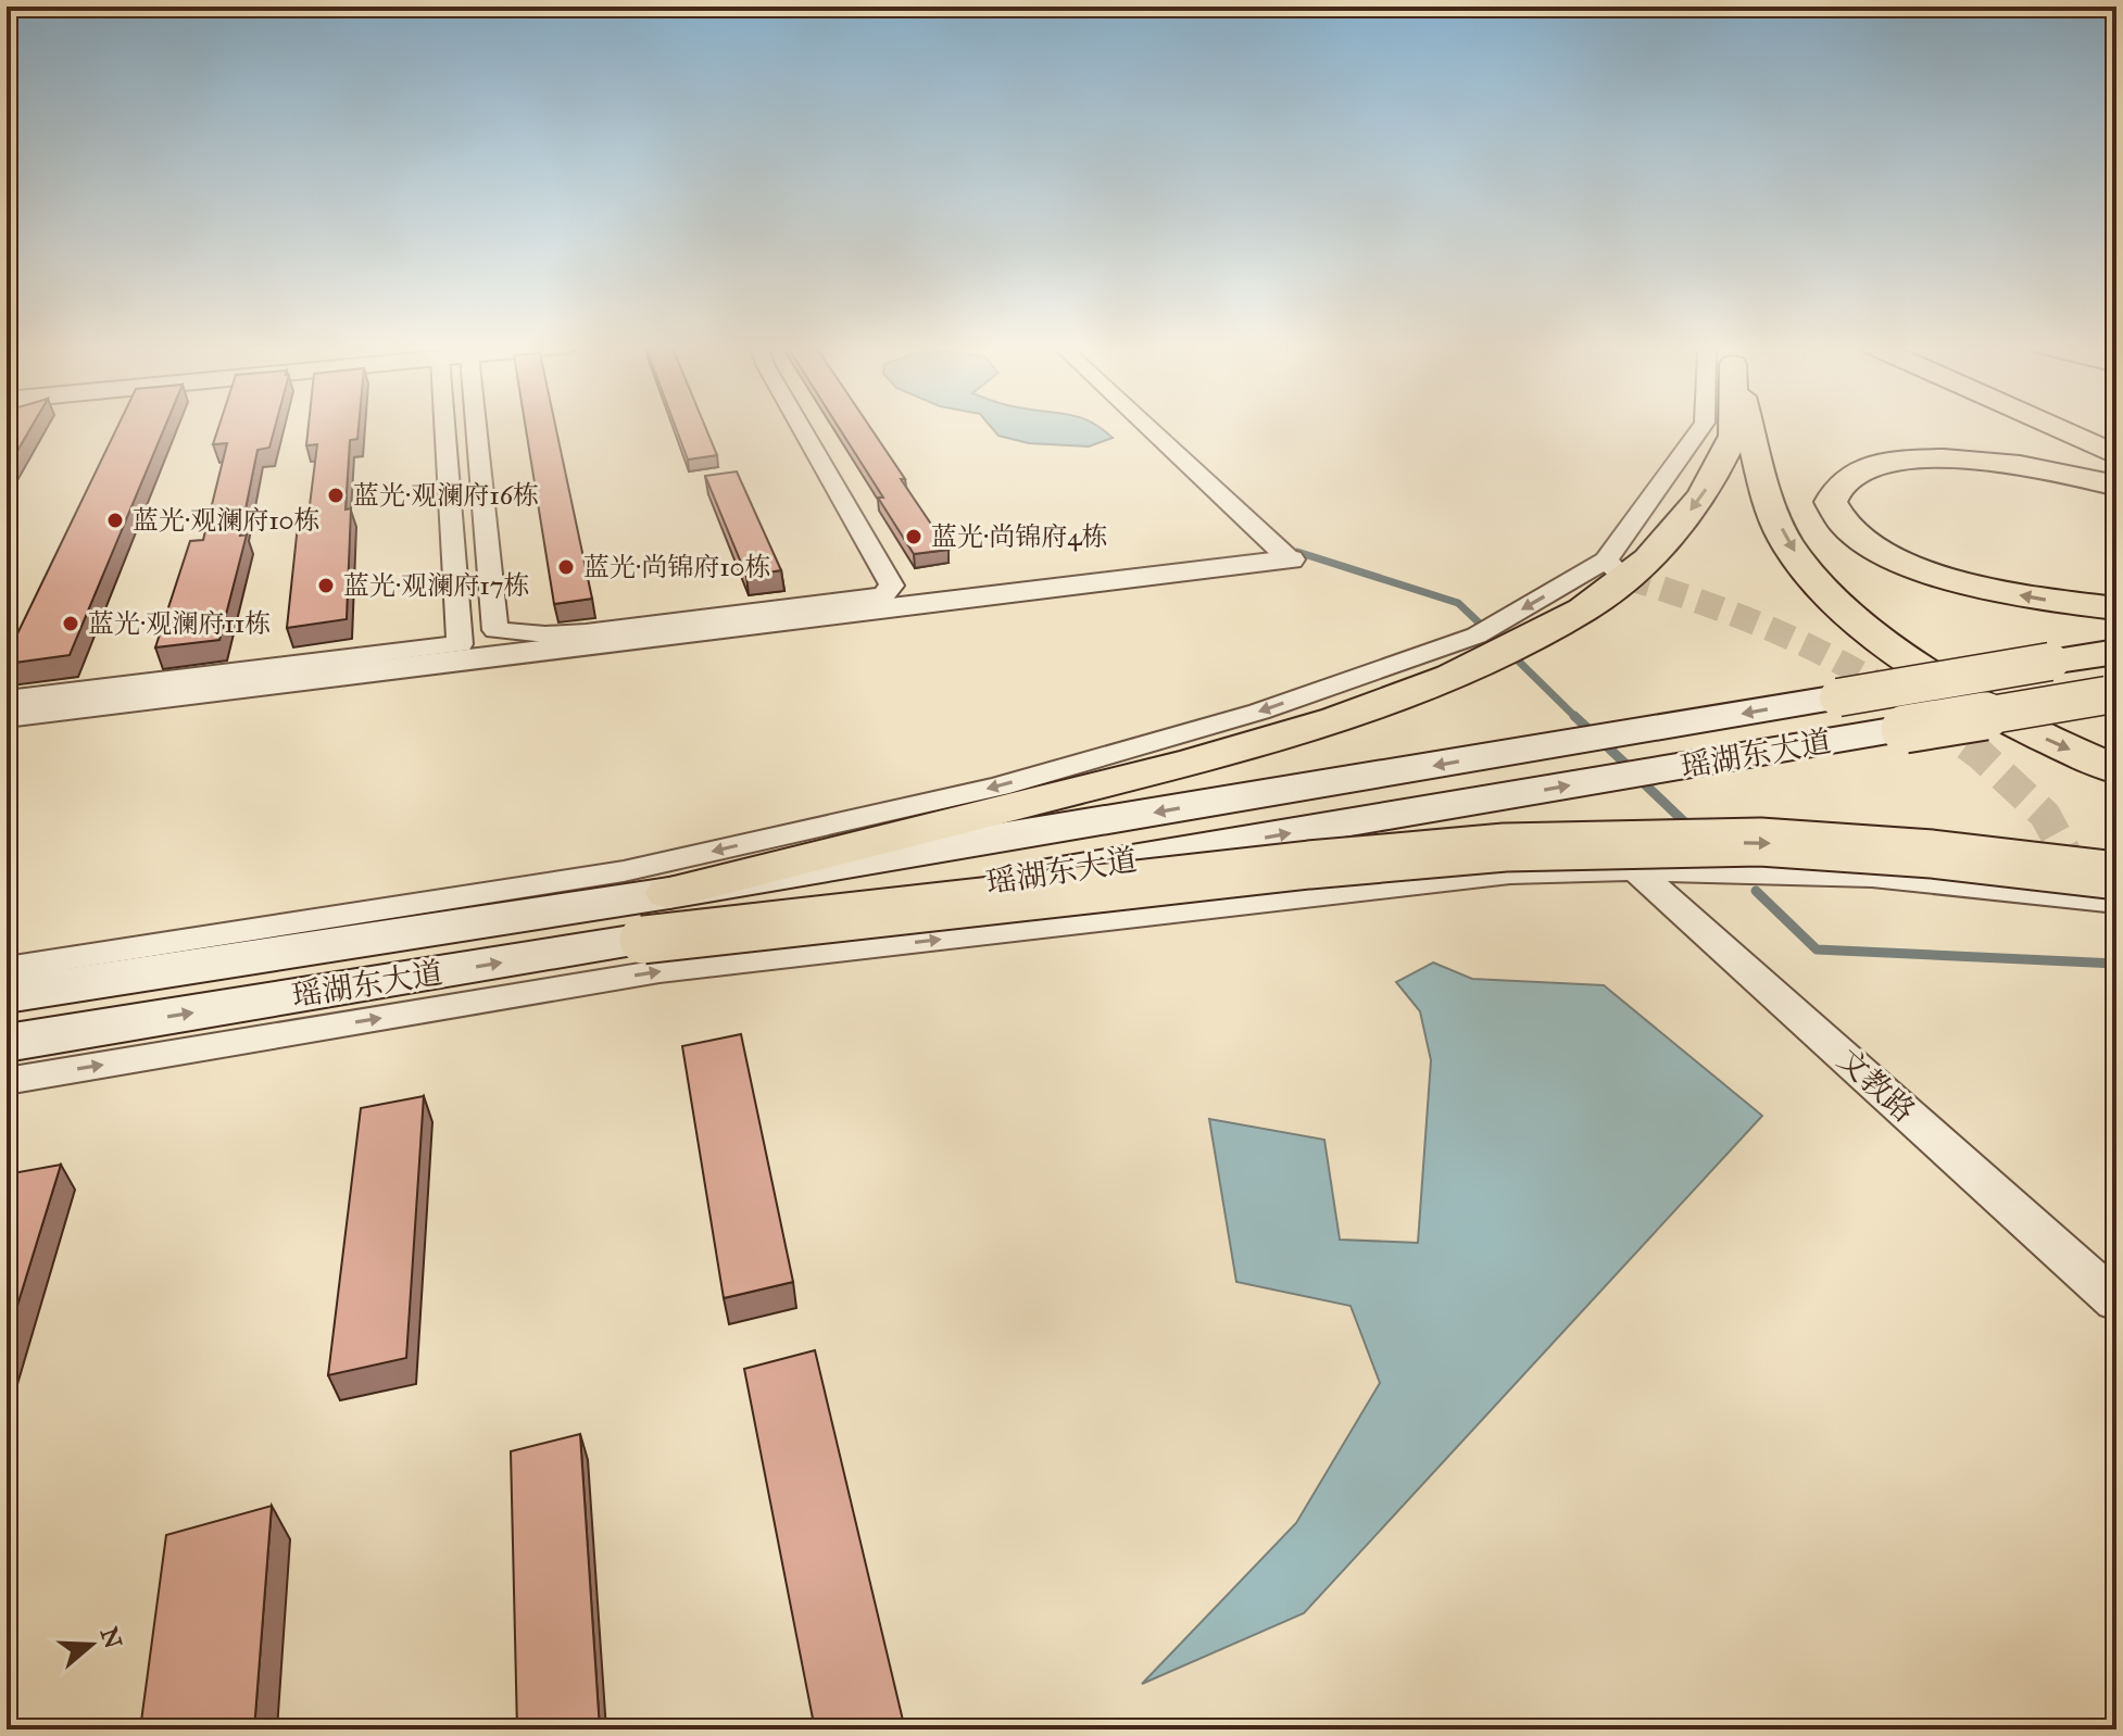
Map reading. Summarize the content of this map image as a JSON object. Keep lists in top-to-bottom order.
{
  "streets": {
    "main road": ["瑶湖东大道"],
    "street": ["文教路"]
  },
  "places": [
    "蓝光·观澜府16栋",
    "蓝光·观澜府10栋",
    "蓝光·尚锦府4栋",
    "蓝光·尚锦府10栋",
    "蓝光·观澜府17栋",
    "蓝光·观澜府11栋"
  ],
  "north": "right"
}
